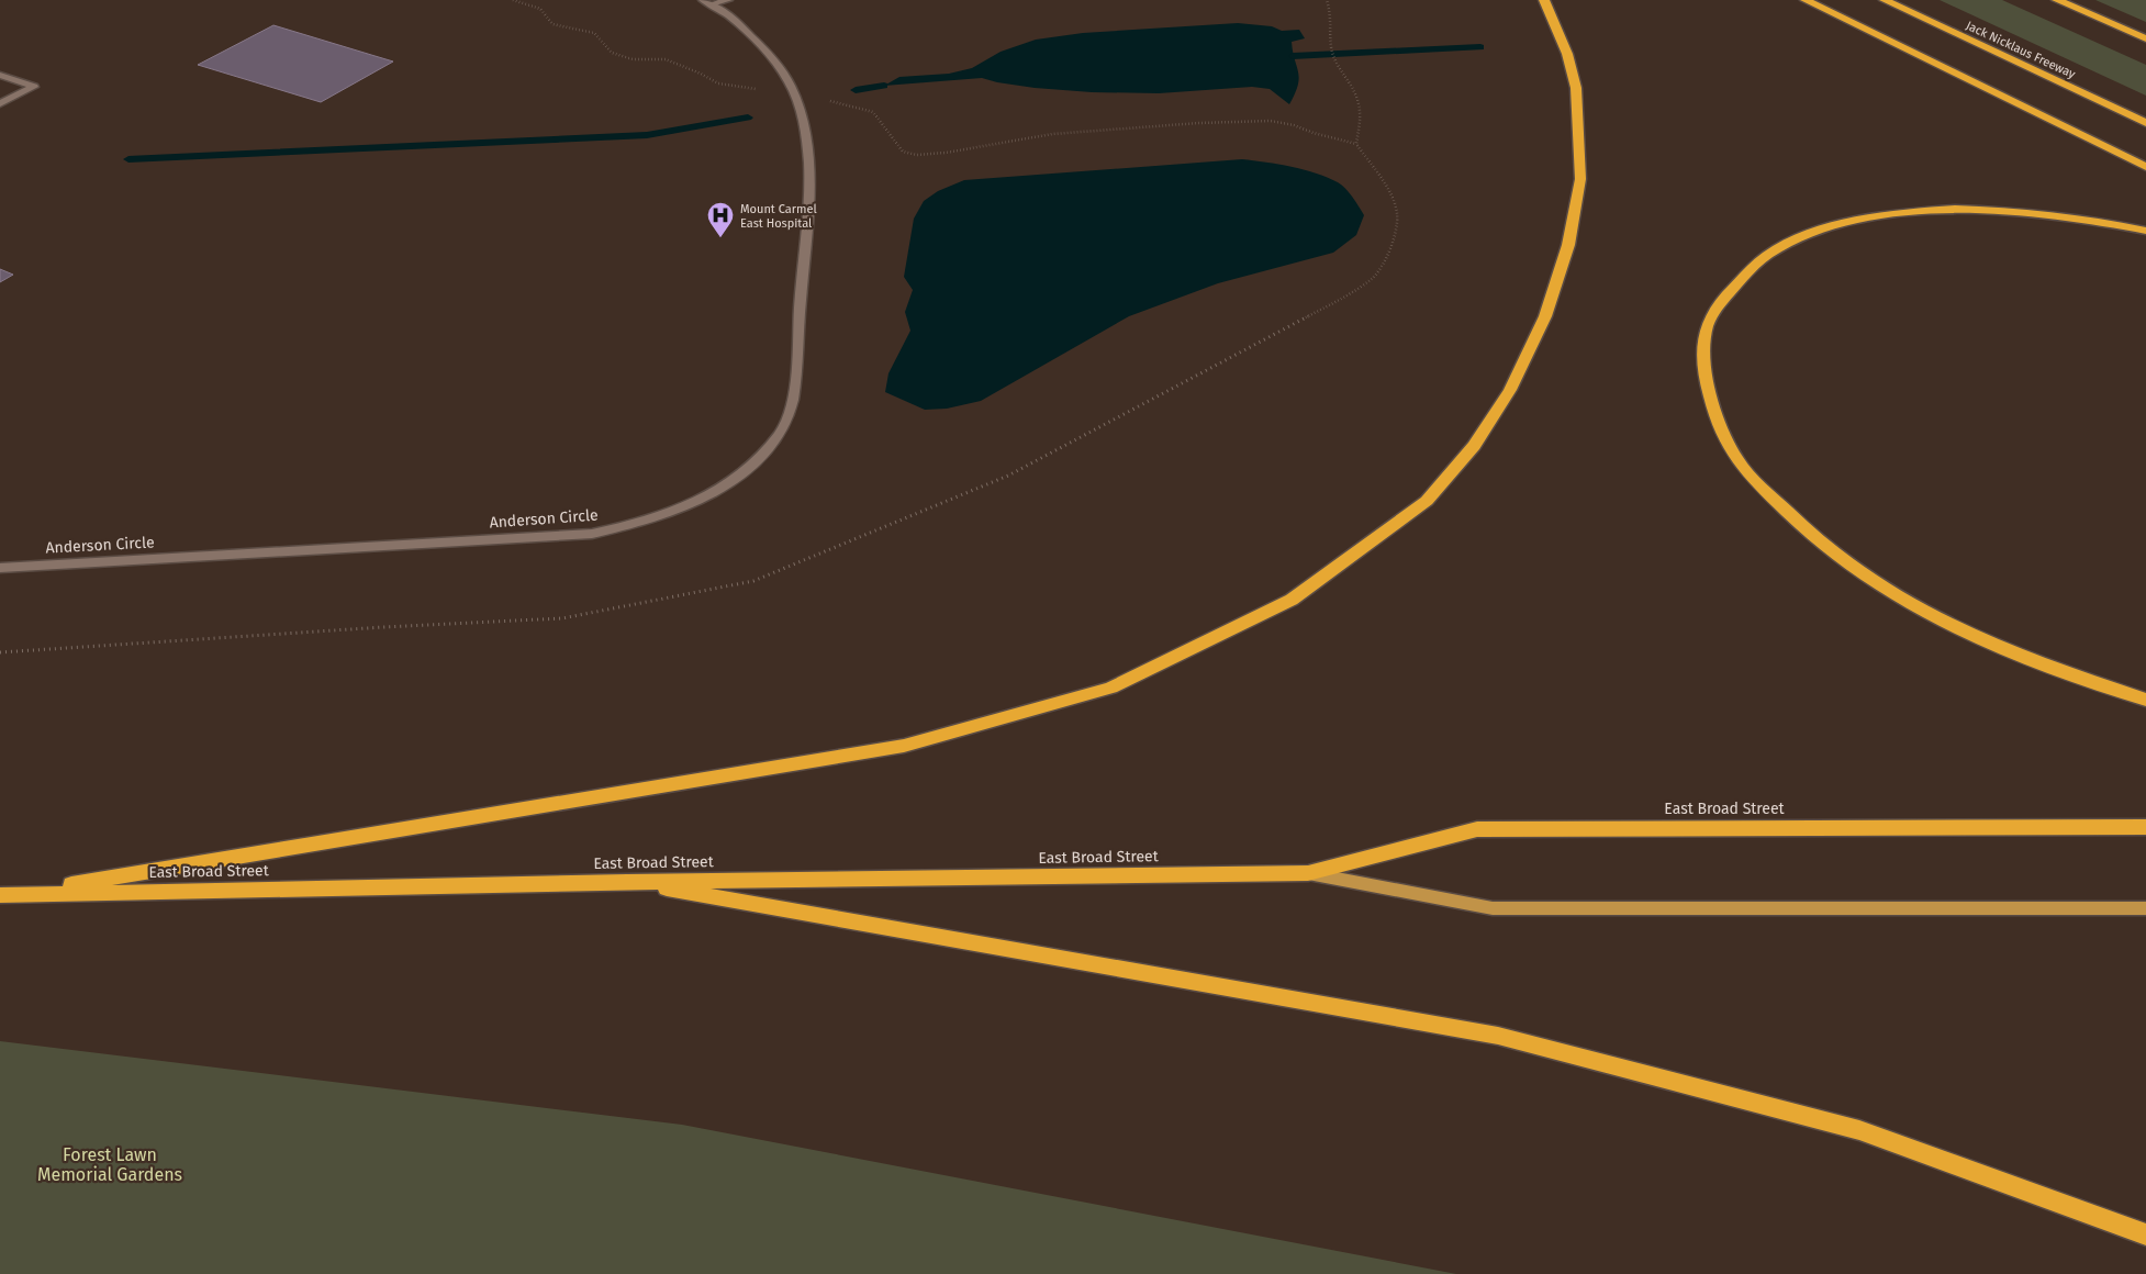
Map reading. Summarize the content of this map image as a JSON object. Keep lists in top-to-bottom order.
{
  "streets": {
    "highway": ["Jack Nicklaus Freeway", "East Broad Street"],
    "street": ["Anderson Circle"]
  },
  "parks": ["Forest Lawn Memorial Gardens"],
  "places": {
    "hospital": ["Mount Carmel East Hospital"]
  }
}
